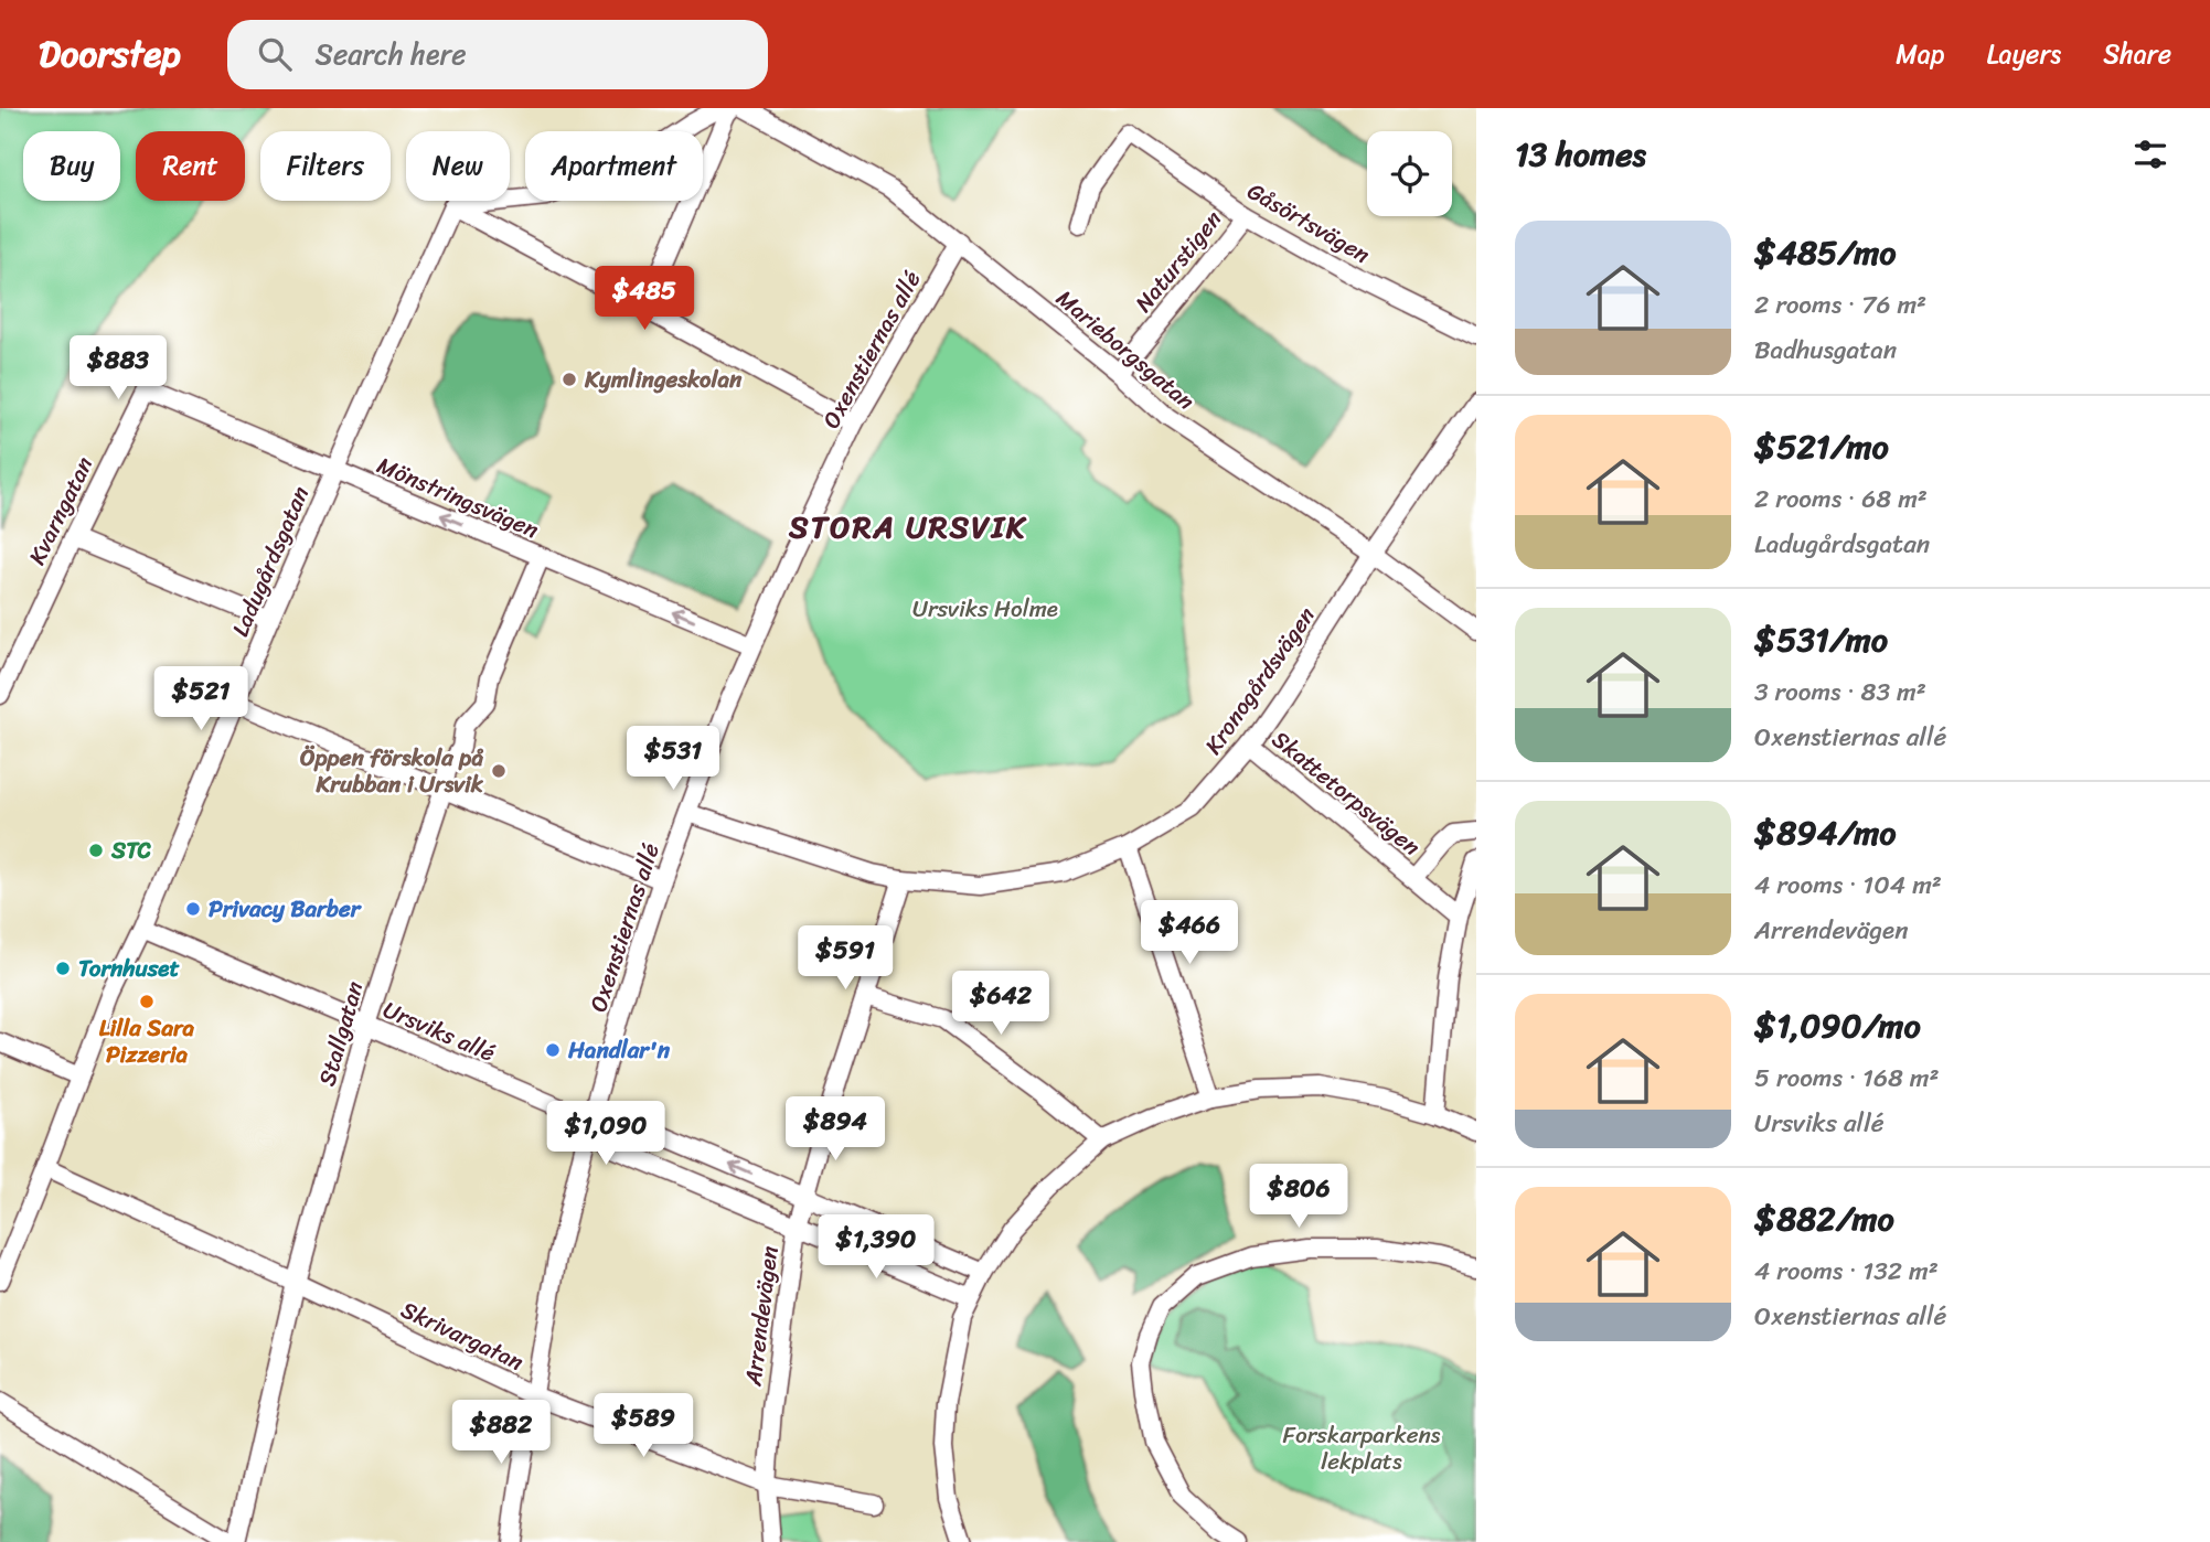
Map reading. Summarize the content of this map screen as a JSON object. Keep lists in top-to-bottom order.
{
  "streets": {
    "street": [
      "Gåsörtsvägen",
      "Naturstigen",
      "Oxenstiernas allé",
      "Marieborgsgatan",
      "Mönstringsvägen",
      "Kvarngatan",
      "Ladugårdsgatan",
      "Kronogårdsvägen",
      "Skattetorpsvägen",
      "Ursviks allé",
      "Stallgatan",
      "Arrendevägen",
      "Skrivargatan"
    ]
  },
  "crossings": [
    ["Gåsörtsvägen", "Naturstigen"],
    ["Naturstigen", "Marieborgsgatan"],
    ["Oxenstiernas allé", "Marieborgsgatan"],
    ["Oxenstiernas allé", "Mönstringsvägen"],
    ["Oxenstiernas allé", "Kronogårdsvägen"],
    ["Oxenstiernas allé", "Ursviks allé"],
    ["Oxenstiernas allé", "Skrivargatan"],
    ["Marieborgsgatan", "Kronogårdsvägen"],
    ["Mönstringsvägen", "Kvarngatan"],
    ["Mönstringsvägen", "Ladugårdsgatan"],
    ["Mönstringsvägen", "Stallgatan"],
    ["Ladugårdsgatan", "Ursviks allé"],
    ["Ladugårdsgatan", "Skrivargatan"],
    ["Kronogårdsvägen", "Skattetorpsvägen"],
    ["Kronogårdsvägen", "Arrendevägen"],
    ["Ursviks allé", "Stallgatan"],
    ["Ursviks allé", "Arrendevägen"],
    ["Stallgatan", "Skrivargatan"],
    ["Arrendevägen", "Skrivargatan"]
  ],
  "one_way": ["Mönstringsvägen"],
  "districts": ["STORA URSVIK"],
  "parks": ["Ursviks Holme", "Forskarparkens lekplats"],
  "places": [
    "Kymlingeskolan",
    "Öppen förskola på Krubban i Ursvik",
    "STC",
    "Privacy Barber",
    "Tornhuset",
    "Lilla Sara Pizzeria",
    "Handlar'n"
  ],
  "page": {
    "header": "Doorstep",
    "search": "Search here",
    "nav": ["Map", "Layers", "Share"],
    "heading": "13 homes",
    "chip": [
      "Buy",
      "Rent",
      "Filters",
      "New",
      "Apartment"
    ],
    "list": [
      {
        "name": "$485/mo",
        "note": "2 rooms · 76 m² · Badhusgatan"
      },
      {
        "name": "$521/mo",
        "note": "2 rooms · 68 m² · Ladugårdsgatan"
      },
      {
        "name": "$531/mo",
        "note": "3 rooms · 83 m² · Oxenstiernas allé"
      },
      {
        "name": "$894/mo",
        "note": "4 rooms · 104 m² · Arrendevägen"
      },
      {
        "name": "$1,090/mo",
        "note": "5 rooms · 168 m² · Ursviks allé"
      },
      {
        "name": "$882/mo",
        "note": "4 rooms · 132 m² · Oxenstiernas allé"
      }
    ],
    "price": [
      "$485",
      "$883",
      "$521",
      "$531",
      "$466",
      "$591",
      "$642",
      "$894",
      "$1,090",
      "$806",
      "$1,390",
      "$589",
      "$882"
    ]
  }
}
